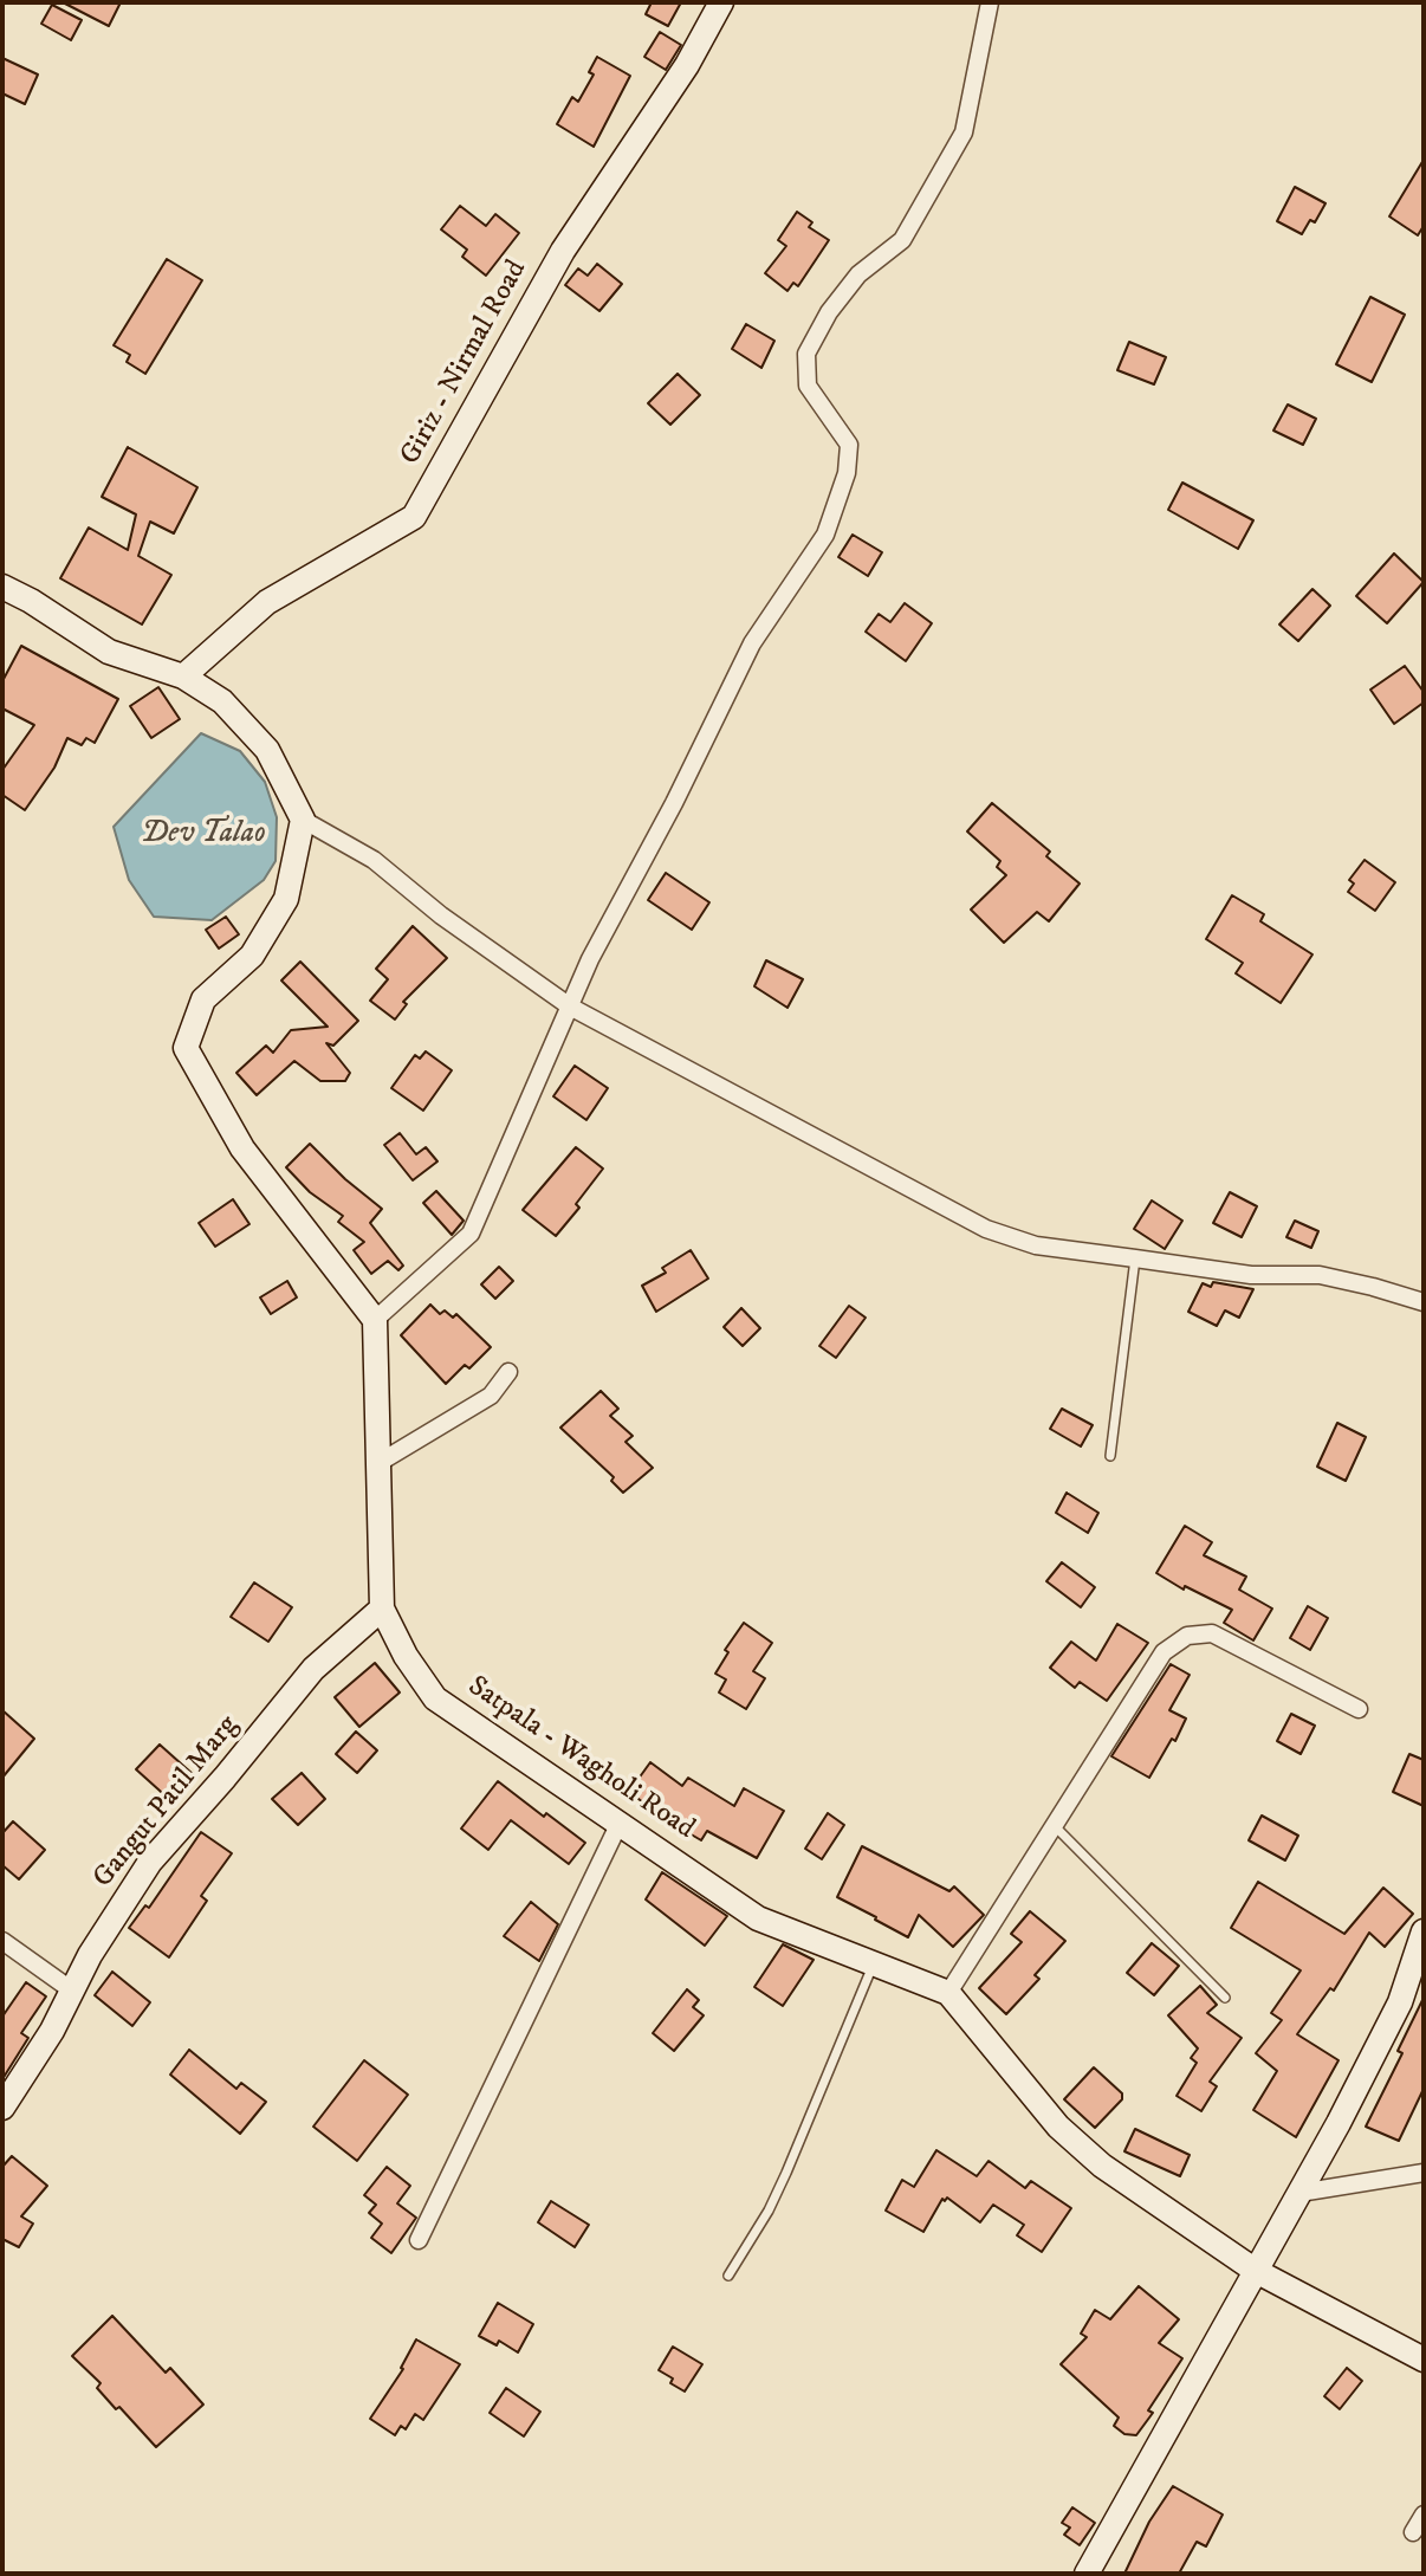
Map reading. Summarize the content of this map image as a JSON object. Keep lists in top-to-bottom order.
{
  "streets": {
    "main road": ["Giriz - Nirmal Road", "Satpala - Wagholi Road", "Gangut Patil Marg"]
  },
  "crossings": [
    ["Satpala - Wagholi Road", "Gangut Patil Marg"]
  ],
  "water": ["Dev Talao"]
}
